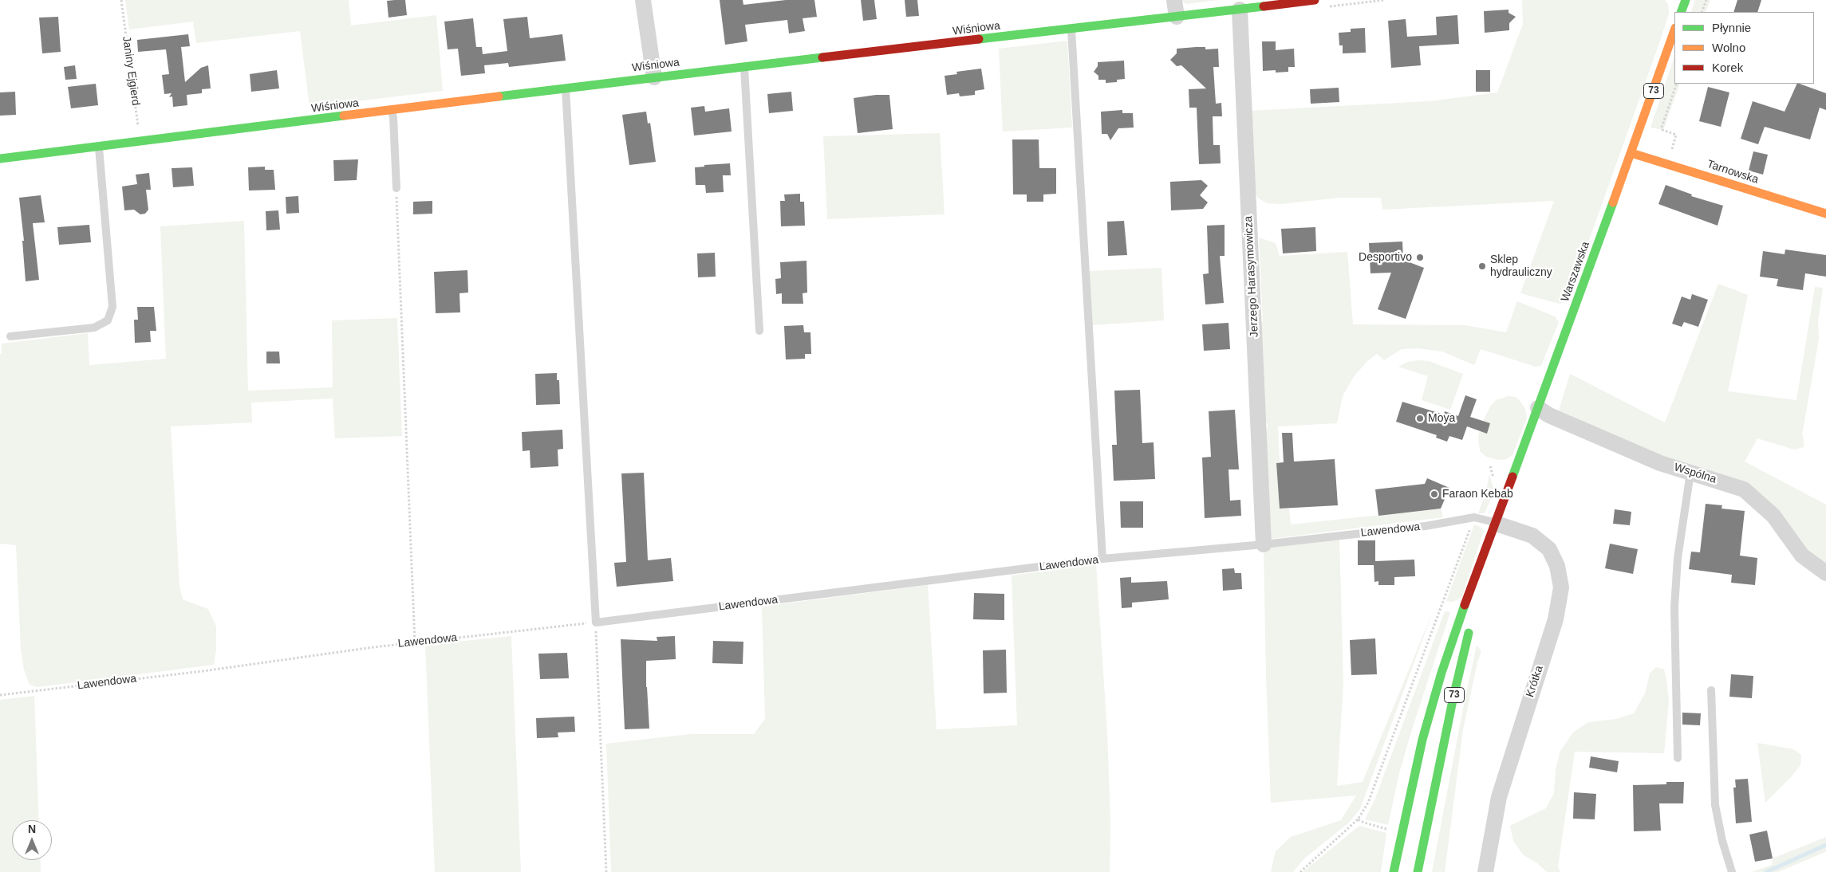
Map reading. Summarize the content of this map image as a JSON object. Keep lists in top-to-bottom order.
{
  "streets": {
    "street": [
      "Wiśniowa",
      "73",
      "Tarnowska",
      "Warszawska",
      "Jerzego Harasymowicza",
      "Wspólna",
      "Krótka"
    ],
    "lane": ["Lawendowa"],
    "path": ["Janiny Ejgierd"]
  },
  "crossings": [
    ["Wiśniowa", "Janiny Ejgierd"],
    ["Wiśniowa", "Jerzego Harasymowicza"],
    ["73", "Warszawska"],
    ["73", "Lawendowa"],
    ["73", "Krótka"],
    ["Tarnowska", "Warszawska"],
    ["Warszawska", "Wspólna"],
    ["Warszawska", "Lawendowa"],
    ["Warszawska", "Krótka"],
    ["Jerzego Harasymowicza", "Lawendowa"],
    ["Lawendowa", "Krótka"]
  ],
  "places": [
    "Desportivo",
    "Sklep hydrauliczny",
    "Moya",
    "Faraon Kebab"
  ],
  "legend": ["Płynnie", "Wolno", "Korek"],
  "north": "top"
}
